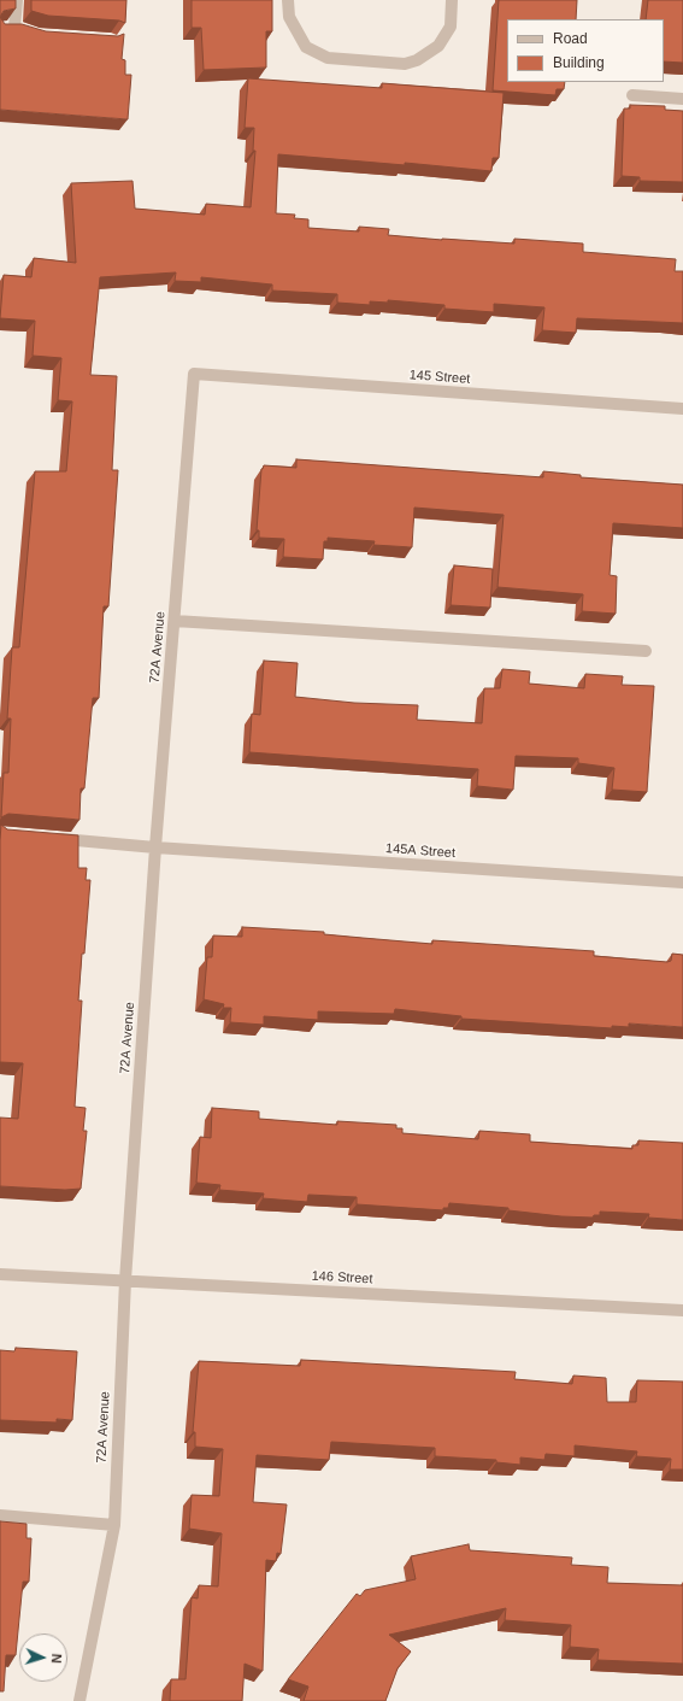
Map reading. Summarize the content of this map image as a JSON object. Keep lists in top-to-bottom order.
{
  "streets": {
    "street": [
      "145 Street",
      "72A Avenue",
      "145A Street",
      "146 Street"
    ]
  },
  "crossings": [
    ["145 Street", "72A Avenue"],
    ["72A Avenue", "145A Street"],
    ["72A Avenue", "146 Street"]
  ],
  "legend": ["Road", "Building"],
  "north": "right"
}
